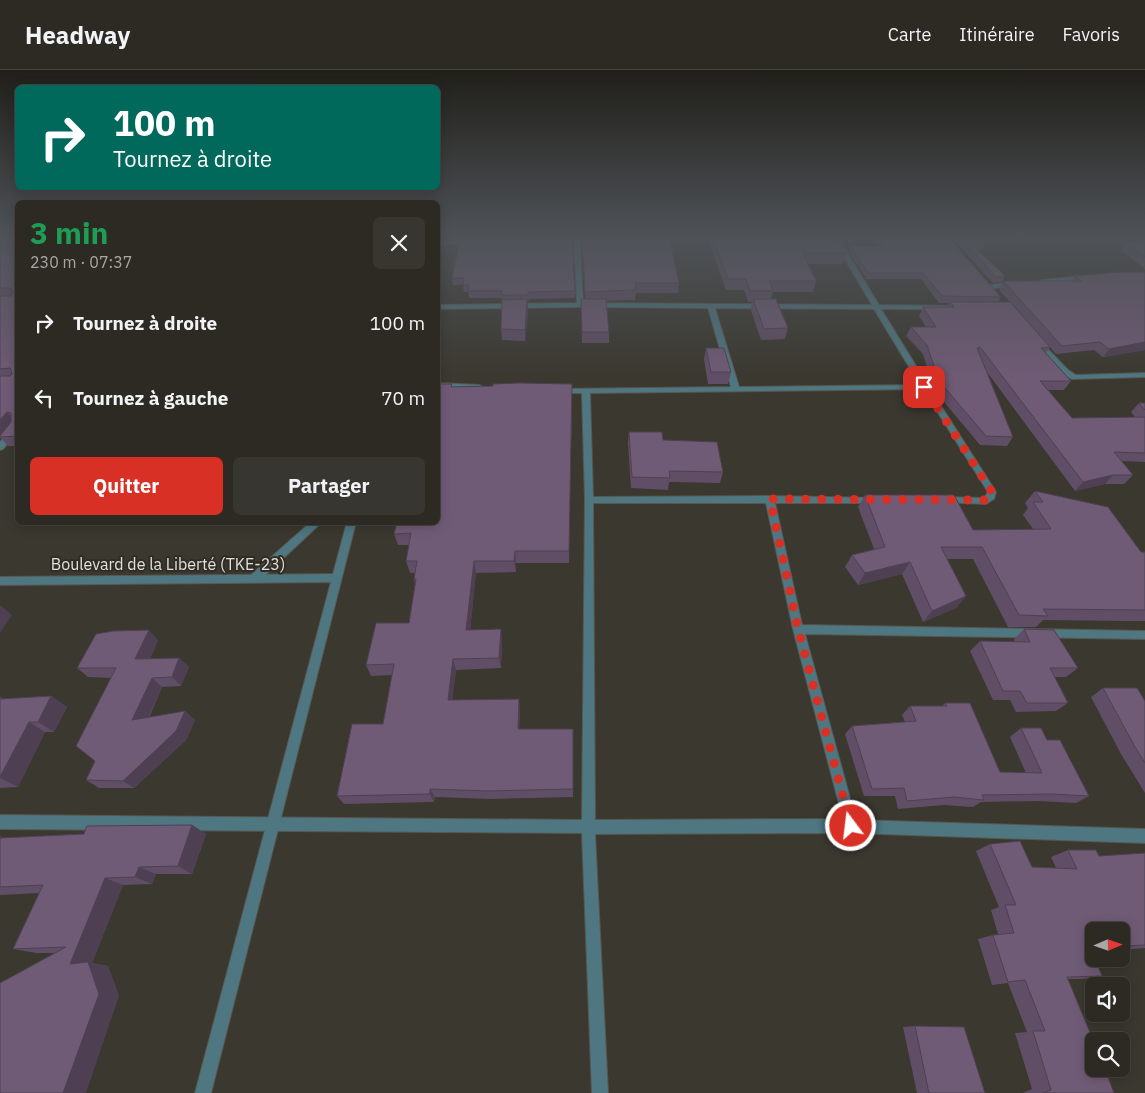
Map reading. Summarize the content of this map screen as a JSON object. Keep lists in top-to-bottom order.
{
  "streets": {
    "street": ["Boulevard de la Liberté (TKE-23)"]
  },
  "north": "right",
  "page": {
    "header": "Headway",
    "nav": ["Carte", "Itinéraire", "Favoris"],
    "turn": ["100 m", "Tournez à droite"],
    "heading": ["3 min", "230 m · 07:37"],
    "list": [
      {
        "name": "Tournez à droite",
        "value": "100 m"
      },
      {
        "name": "Tournez à gauche",
        "value": "70 m"
      }
    ],
    "buttons": ["Quitter", "Partager"]
  }
}
